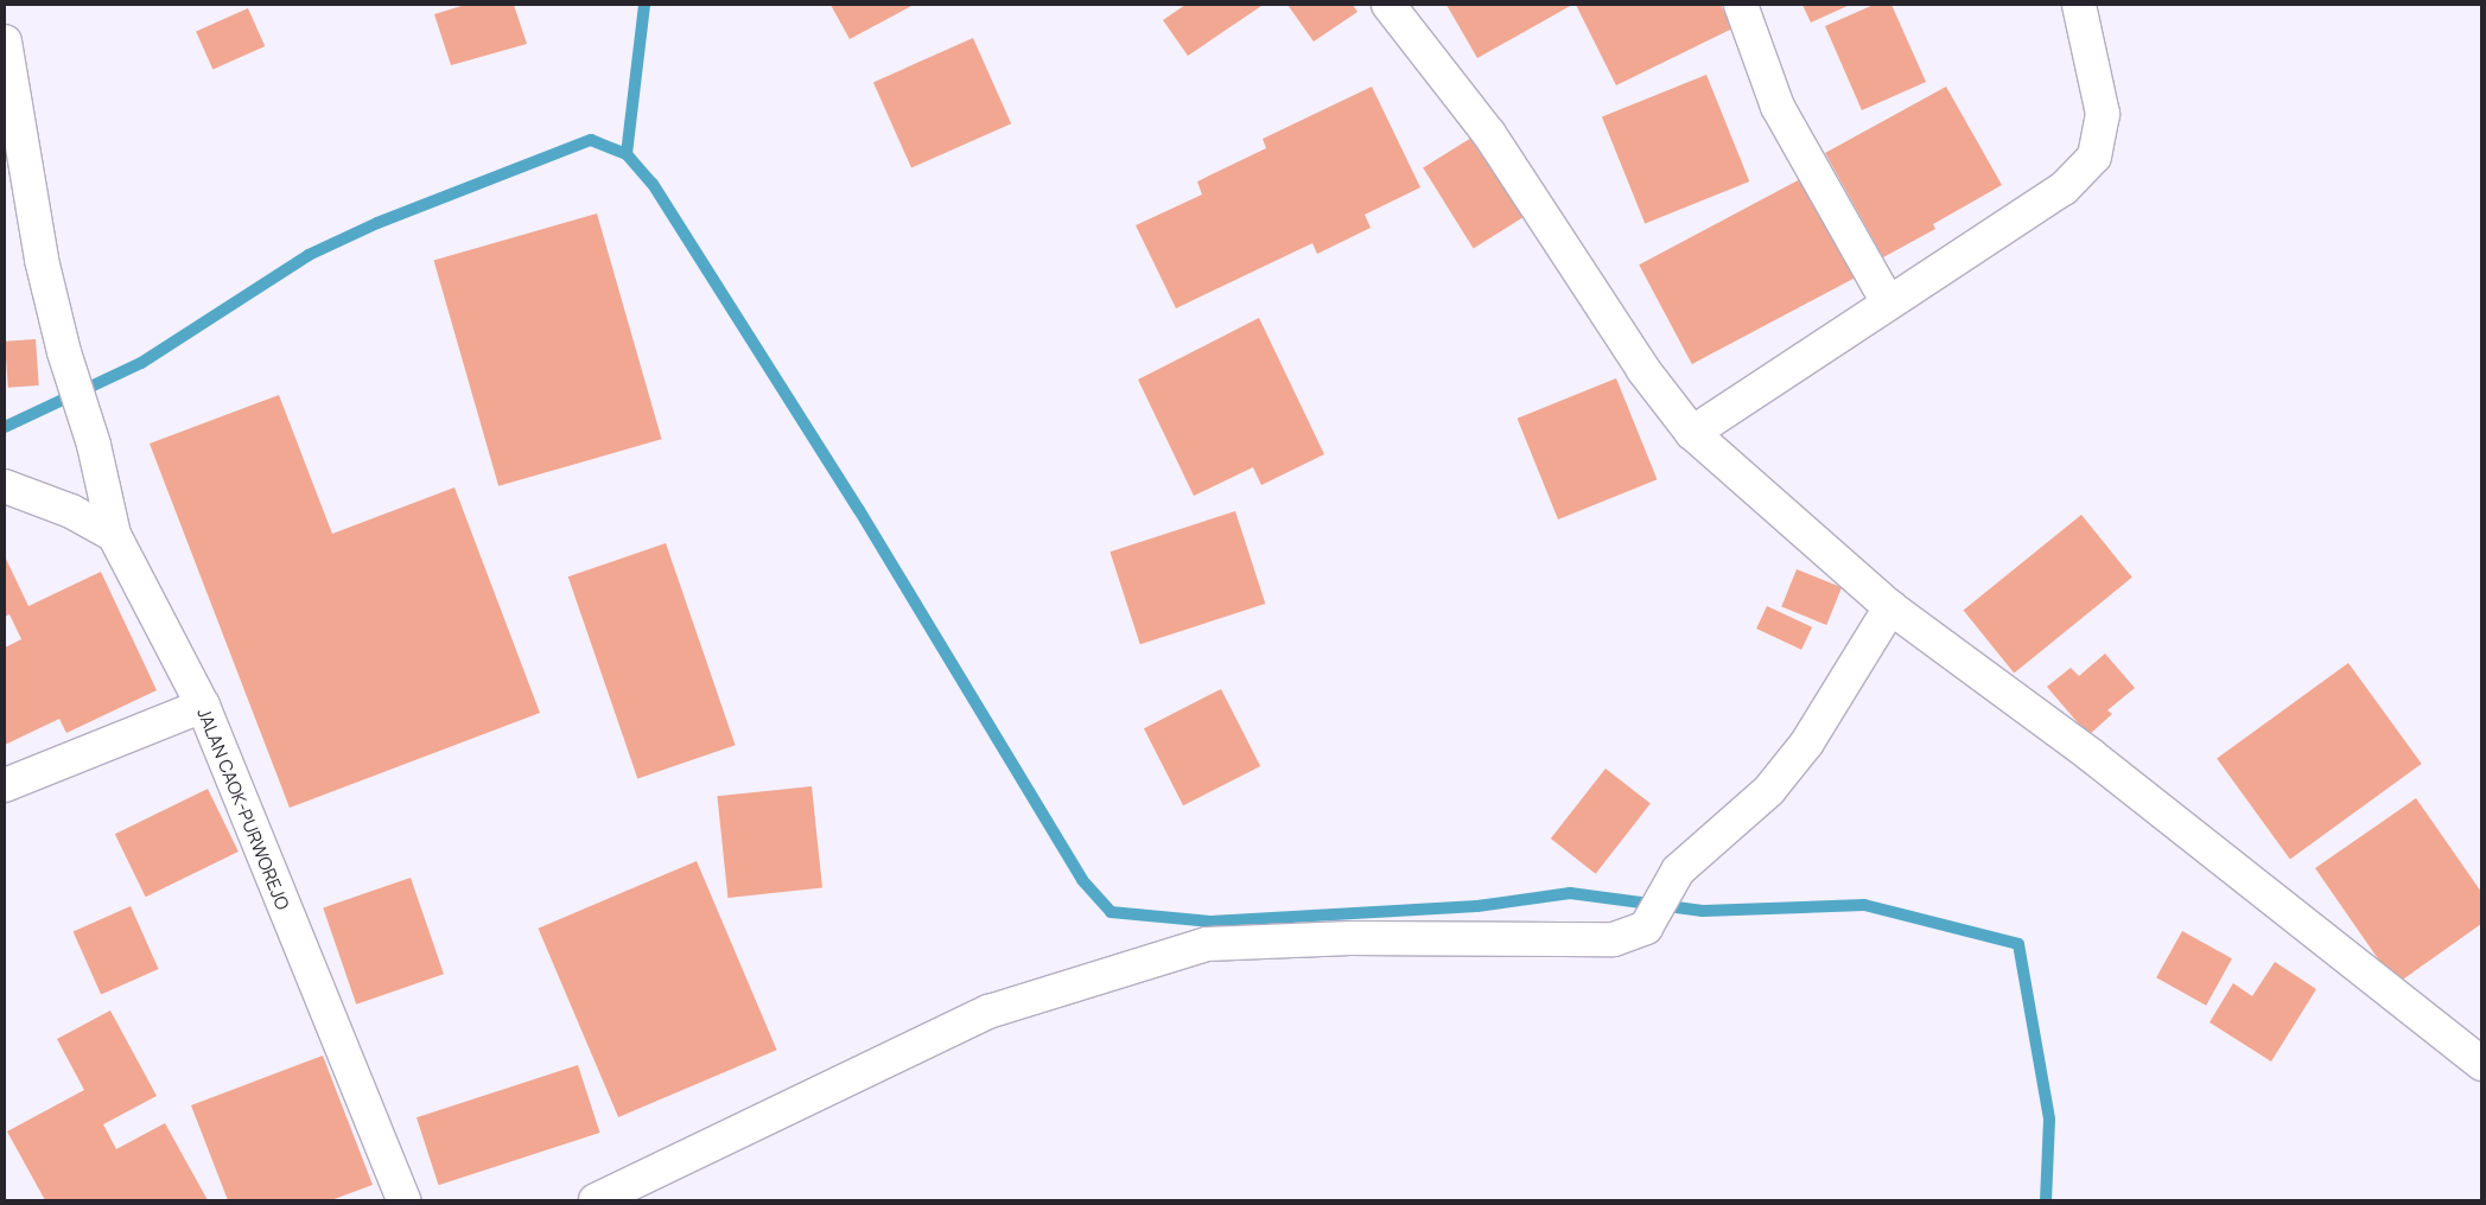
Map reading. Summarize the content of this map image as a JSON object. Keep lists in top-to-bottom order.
{
  "streets": {
    "street": ["JALAN CAOK-PURWOREJO"]
  }
}
